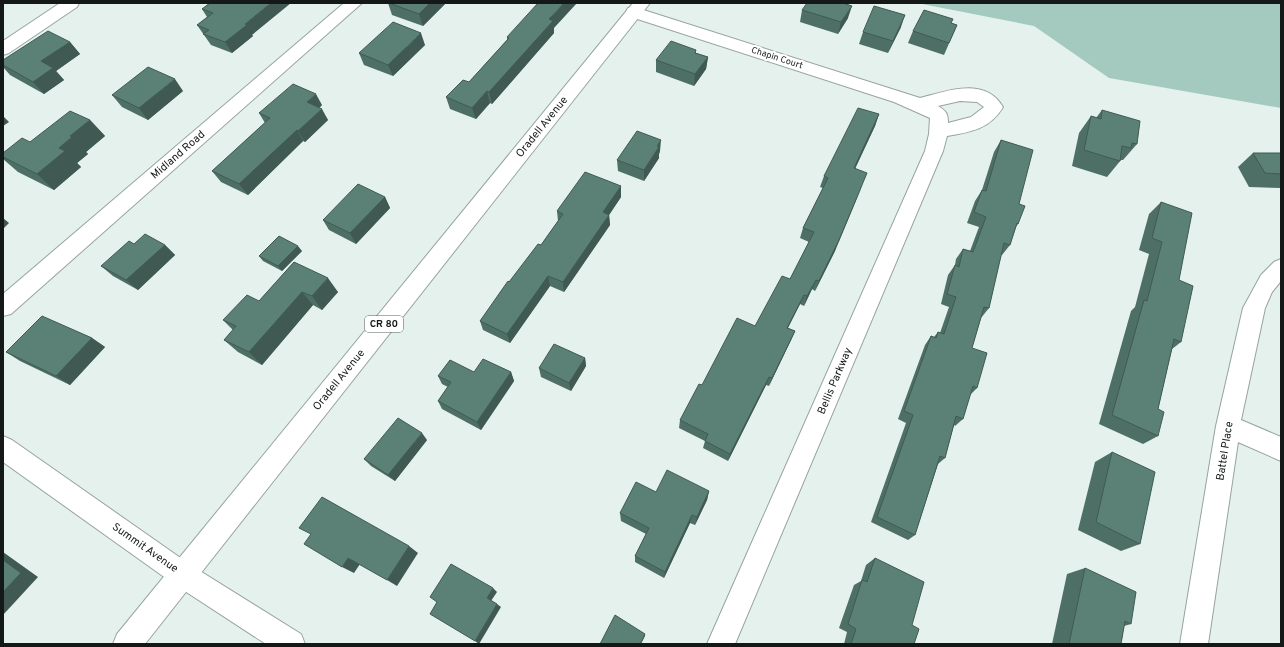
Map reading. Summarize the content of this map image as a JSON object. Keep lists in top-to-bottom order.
{
  "streets": {
    "street": [
      "Chapin Court",
      "Oradell Avenue",
      "Midland Road",
      "CR 80",
      "Bellis Parkway",
      "Battel Place",
      "Summit Avenue"
    ]
  },
  "crossings": [
    ["Chapin Court", "Oradell Avenue"],
    ["Chapin Court", "Bellis Parkway"],
    ["Oradell Avenue", "Summit Avenue"]
  ]
}
